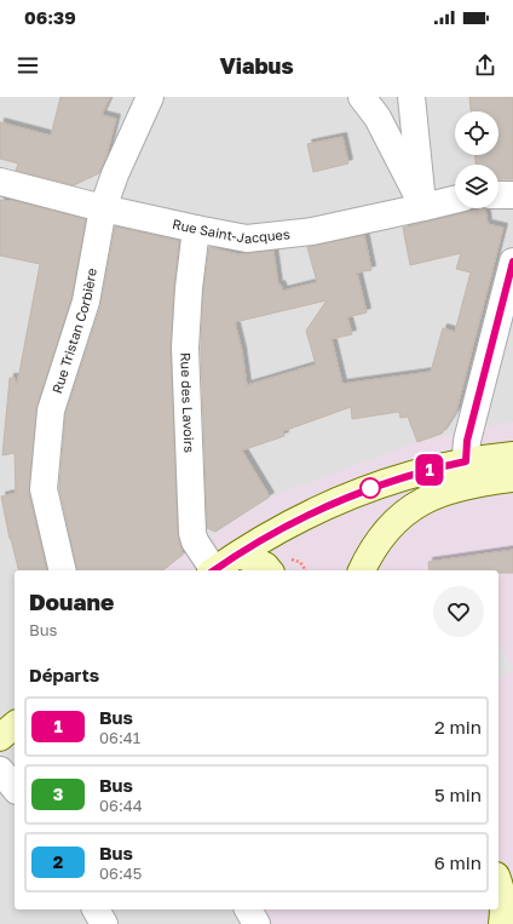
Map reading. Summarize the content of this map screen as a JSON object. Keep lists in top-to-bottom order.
{
  "streets": {
    "street": ["Rue Saint-Jacques", "Rue Tristan Corbière", "Rue des Lavoirs"]
  },
  "crossings": [
    ["Rue Saint-Jacques", "Rue Tristan Corbière"],
    ["Rue Saint-Jacques", "Rue des Lavoirs"]
  ],
  "lines": ["bus line 1"],
  "page": {
    "status": "06:39",
    "header": "Viabus",
    "on_map": "1",
    "heading": [
      ["Douane", "Bus"],
      "Départs"
    ],
    "list": [
      {
        "mark": "1",
        "name": "Bus",
        "note": "06:41",
        "value": "2 min"
      },
      {
        "mark": "3",
        "name": "Bus",
        "note": "06:44",
        "value": "5 min"
      },
      {
        "mark": "2",
        "name": "Bus",
        "note": "06:45",
        "value": "6 min"
      }
    ]
  }
}
